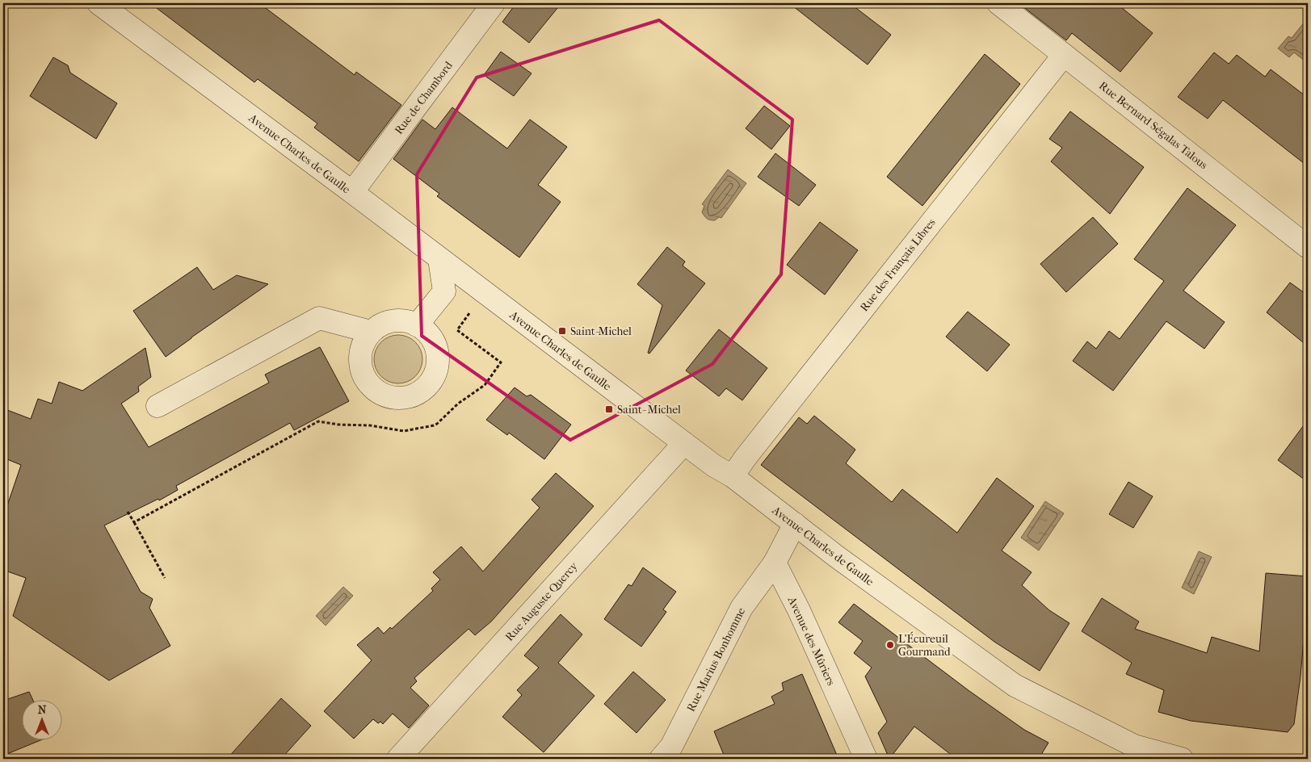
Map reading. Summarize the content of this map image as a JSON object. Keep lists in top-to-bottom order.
{
  "streets": {
    "street": [
      "Rue de Chambord",
      "Rue Bernard Ségalas Talous",
      "Avenue Charles de Gaulle",
      "Rue des Français Libres",
      "Rue Auguste Quercy",
      "Avenue des Mûriers",
      "Rue Marius Bonhomme"
    ]
  },
  "crossings": [
    ["Rue de Chambord", "Avenue Charles de Gaulle"],
    ["Rue Bernard Ségalas Talous", "Rue des Français Libres"],
    ["Avenue Charles de Gaulle", "Rue des Français Libres"],
    ["Avenue Charles de Gaulle", "Rue Auguste Quercy"],
    ["Avenue des Mûriers", "Rue Marius Bonhomme"]
  ],
  "places": {
    "transit": ["Saint-Michel", "Saint- Michel"],
    "other": ["L'Écureuil Gourmand"]
  },
  "north": "top"
}
